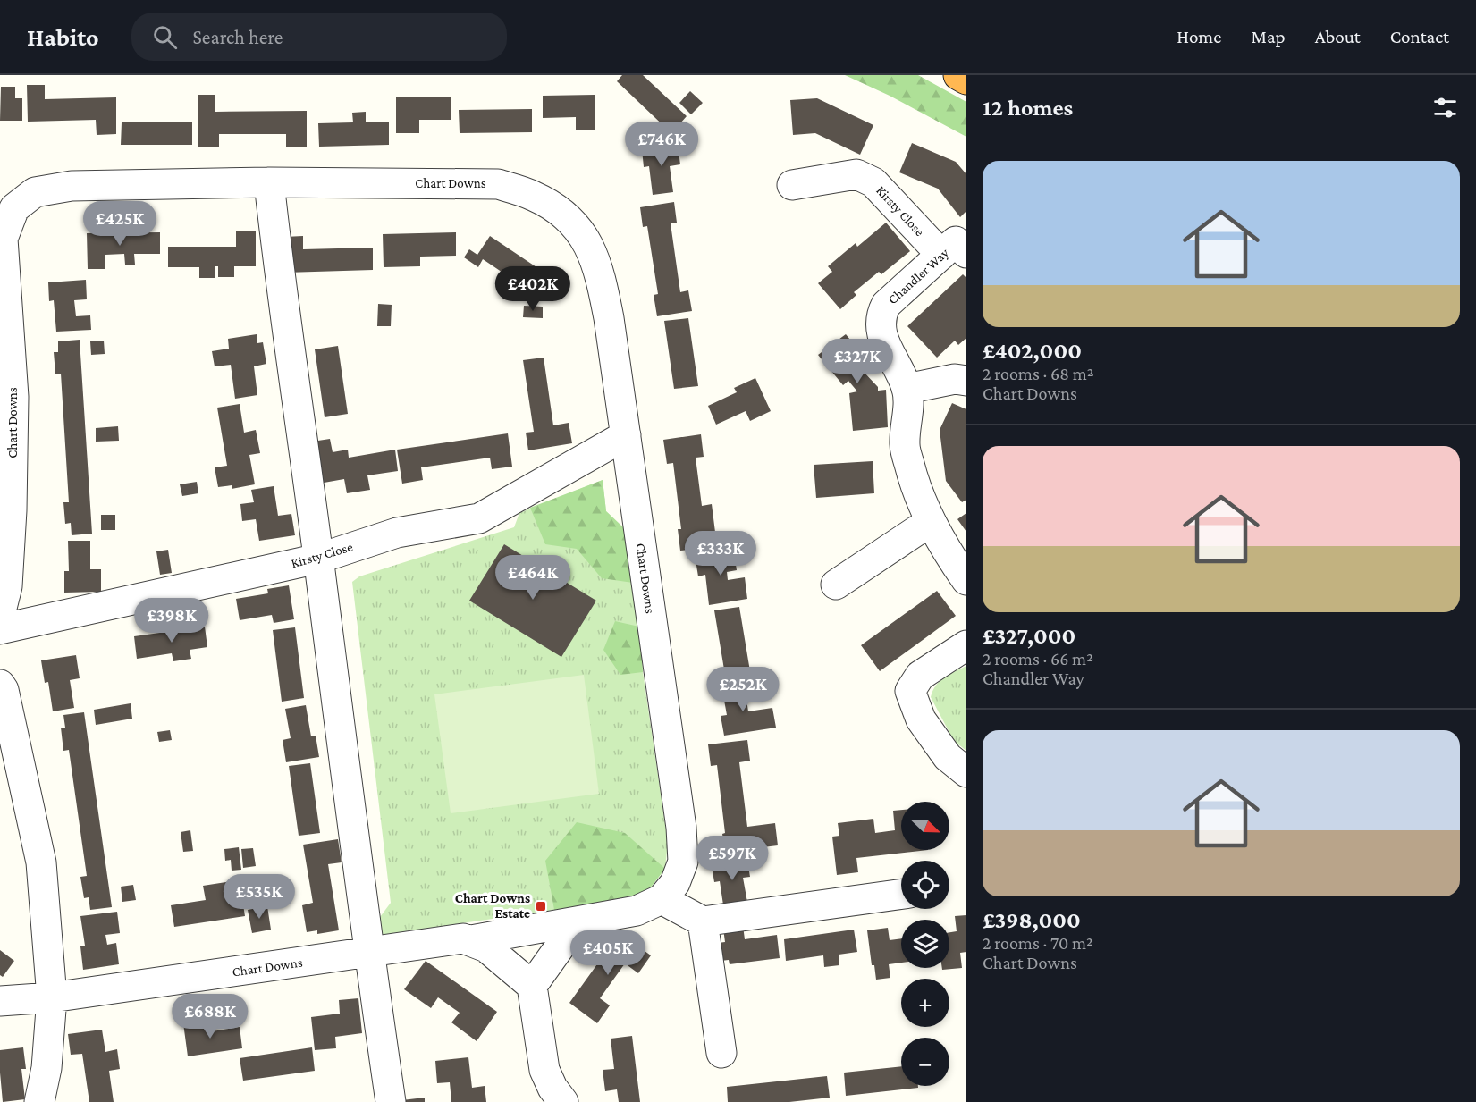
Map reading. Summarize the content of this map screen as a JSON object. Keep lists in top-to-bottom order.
{
  "streets": {
    "street": ["Chart Downs", "Kirsty Close", "Chandler Way"]
  },
  "crossings": [
    ["Chart Downs", "Kirsty Close"],
    ["Kirsty Close", "Chandler Way"]
  ],
  "places": {
    "transit": ["Chart Downs Estate"]
  },
  "north": "bottom right",
  "page": {
    "header": "Habito",
    "search": "Search here",
    "nav": [
      "Home",
      "Map",
      "About",
      "Contact"
    ],
    "heading": "12 homes",
    "price": [
      "£746K",
      "£425K",
      "£402K",
      "£327K",
      "£333K",
      "£464K",
      "£398K",
      "£252K",
      "£597K",
      "£535K",
      "£405K",
      "£688K"
    ],
    "list": [
      {
        "name": "£402,000",
        "note": "2 rooms · 68 m² · Chart Downs"
      },
      {
        "name": "£327,000",
        "note": "2 rooms · 66 m² · Chandler Way"
      },
      {
        "name": "£398,000",
        "note": "2 rooms · 70 m² · Chart Downs"
      }
    ],
    "map_buttons": ["+", "−"]
  }
}
